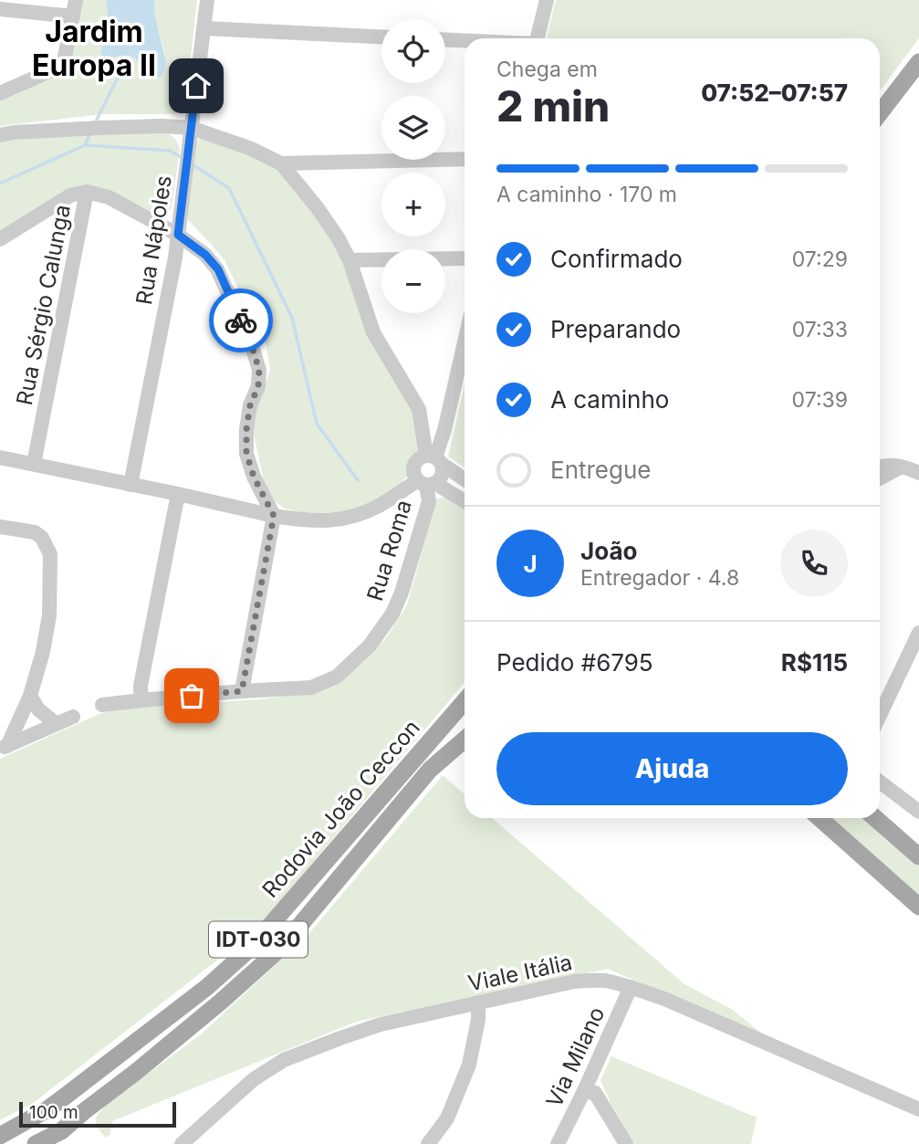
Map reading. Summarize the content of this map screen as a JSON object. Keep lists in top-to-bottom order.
{
  "streets": {
    "main road": ["Rodovia João Ceccon", "IDT-030"],
    "street": [
      "Rua Nápoles",
      "Rua Sérgio Calunga",
      "Rua Roma",
      "Viale Itália",
      "Via Milano"
    ]
  },
  "crossings": [
    ["Viale Itália", "Via Milano"]
  ],
  "districts": ["Jardim Europa II"],
  "scale_bar": "100 m",
  "page": {
    "map_buttons": ["+", "−"],
    "heading": ["2 min", "Chega em", "07:52–07:57"],
    "panel": [
      "João",
      "Entregador · 4.8",
      "Pedido #6795",
      "R$115"
    ],
    "bar": "A caminho · 170 m",
    "list": [
      ["Confirmado", "07:29"],
      ["Preparando", "07:33"],
      ["A caminho", "07:39"],
      "Entregue"
    ],
    "round": "J",
    "buttons": "Ajuda",
    "scale": "100 m"
  }
}
